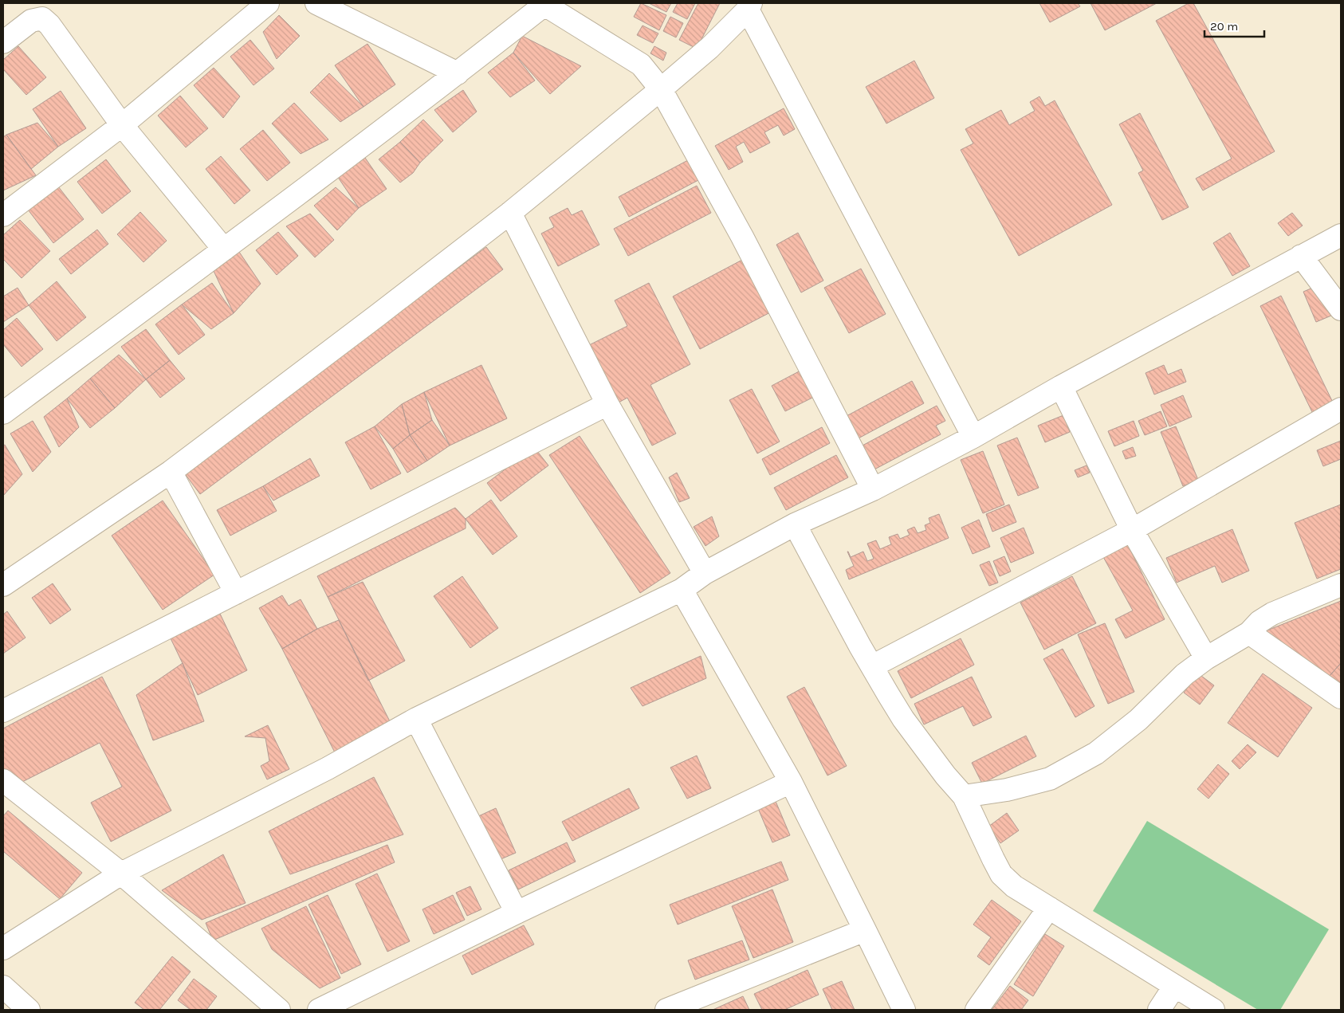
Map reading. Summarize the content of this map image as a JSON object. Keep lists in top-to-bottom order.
{
  "scale_bar": "20 m"
}
